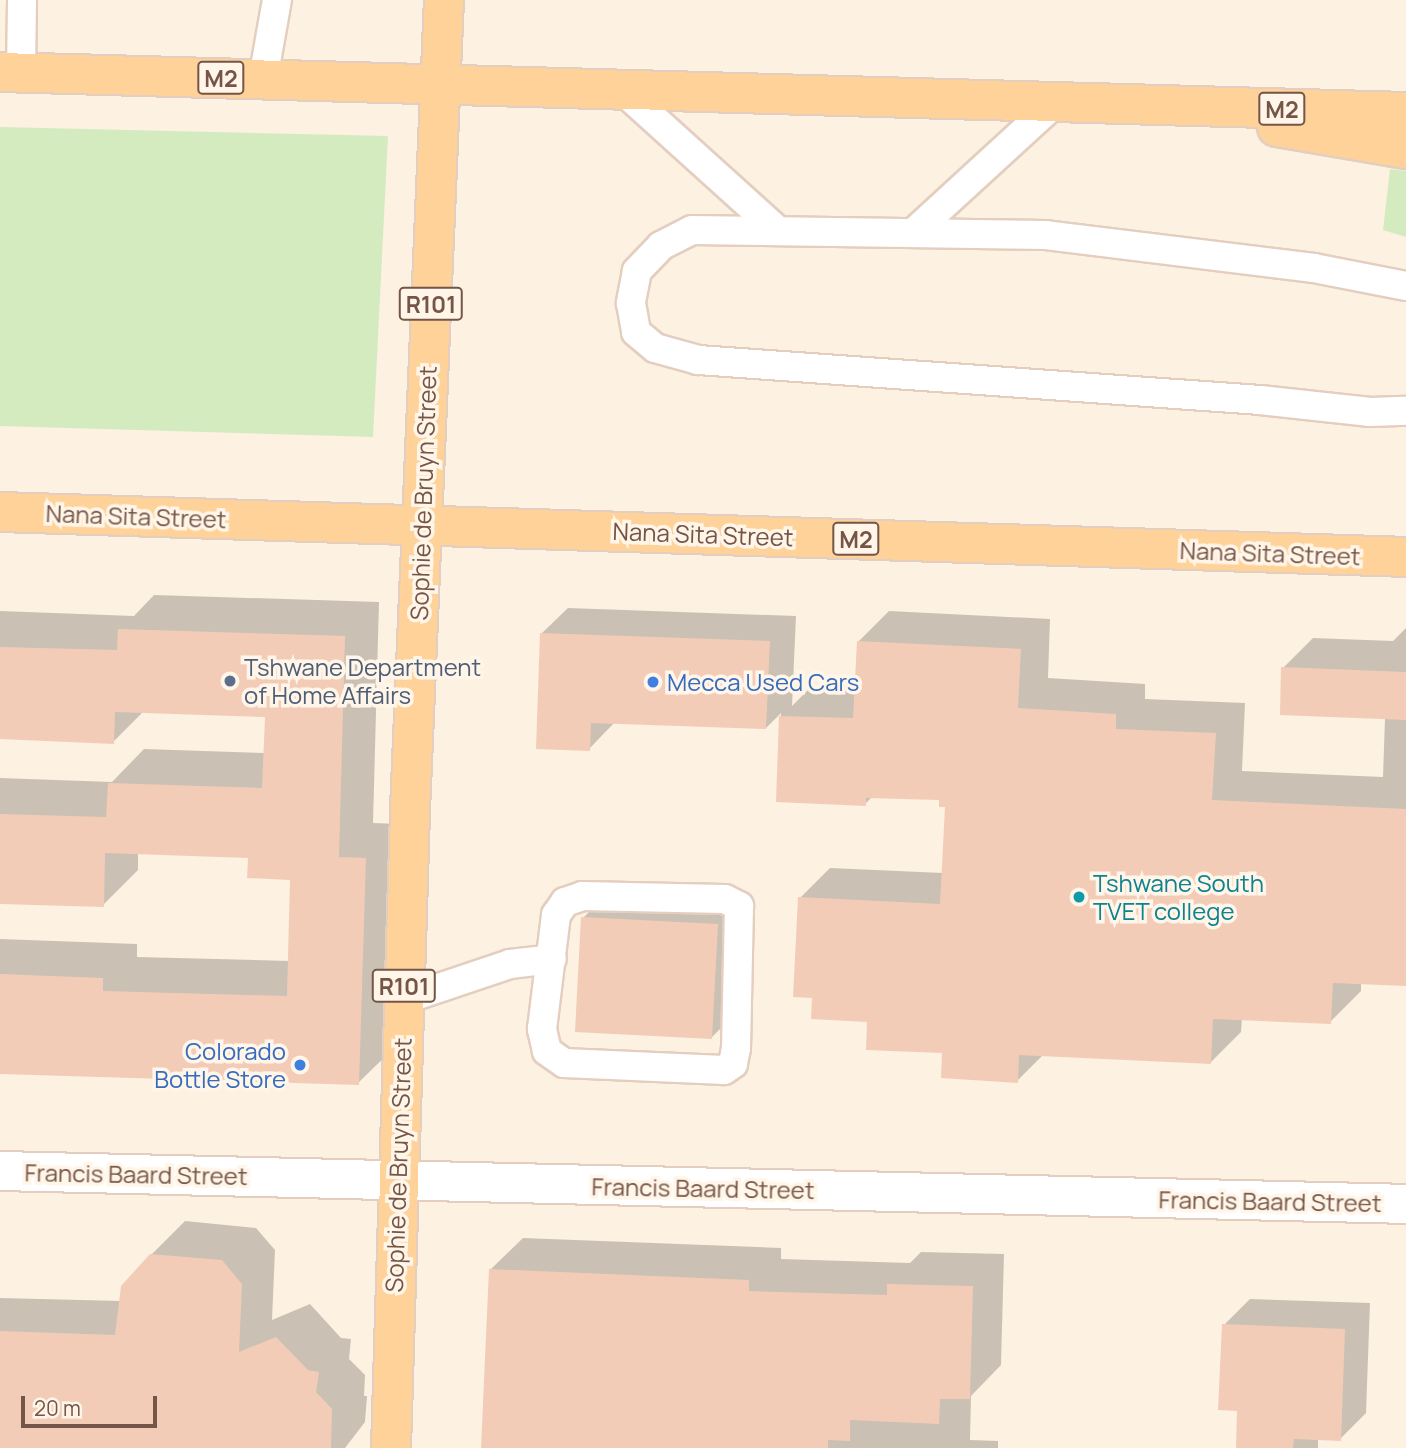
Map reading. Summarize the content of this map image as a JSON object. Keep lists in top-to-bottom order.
{
  "streets": {
    "main road": [
      "M2",
      "R101",
      "Sophie de Bruyn Street",
      "Nana Sita Street"
    ],
    "street": ["Francis Baard Street"]
  },
  "crossings": [
    ["M2", "Sophie de Bruyn Street"],
    ["Sophie de Bruyn Street", "Nana Sita Street"],
    ["Sophie de Bruyn Street", "Francis Baard Street"]
  ],
  "places": [
    "Tshwane Department of Home Affairs",
    "Mecca Used Cars",
    "Tshwane South TVET college",
    "Colorado Bottle Store"
  ],
  "scale_bar": "20 m"
}
